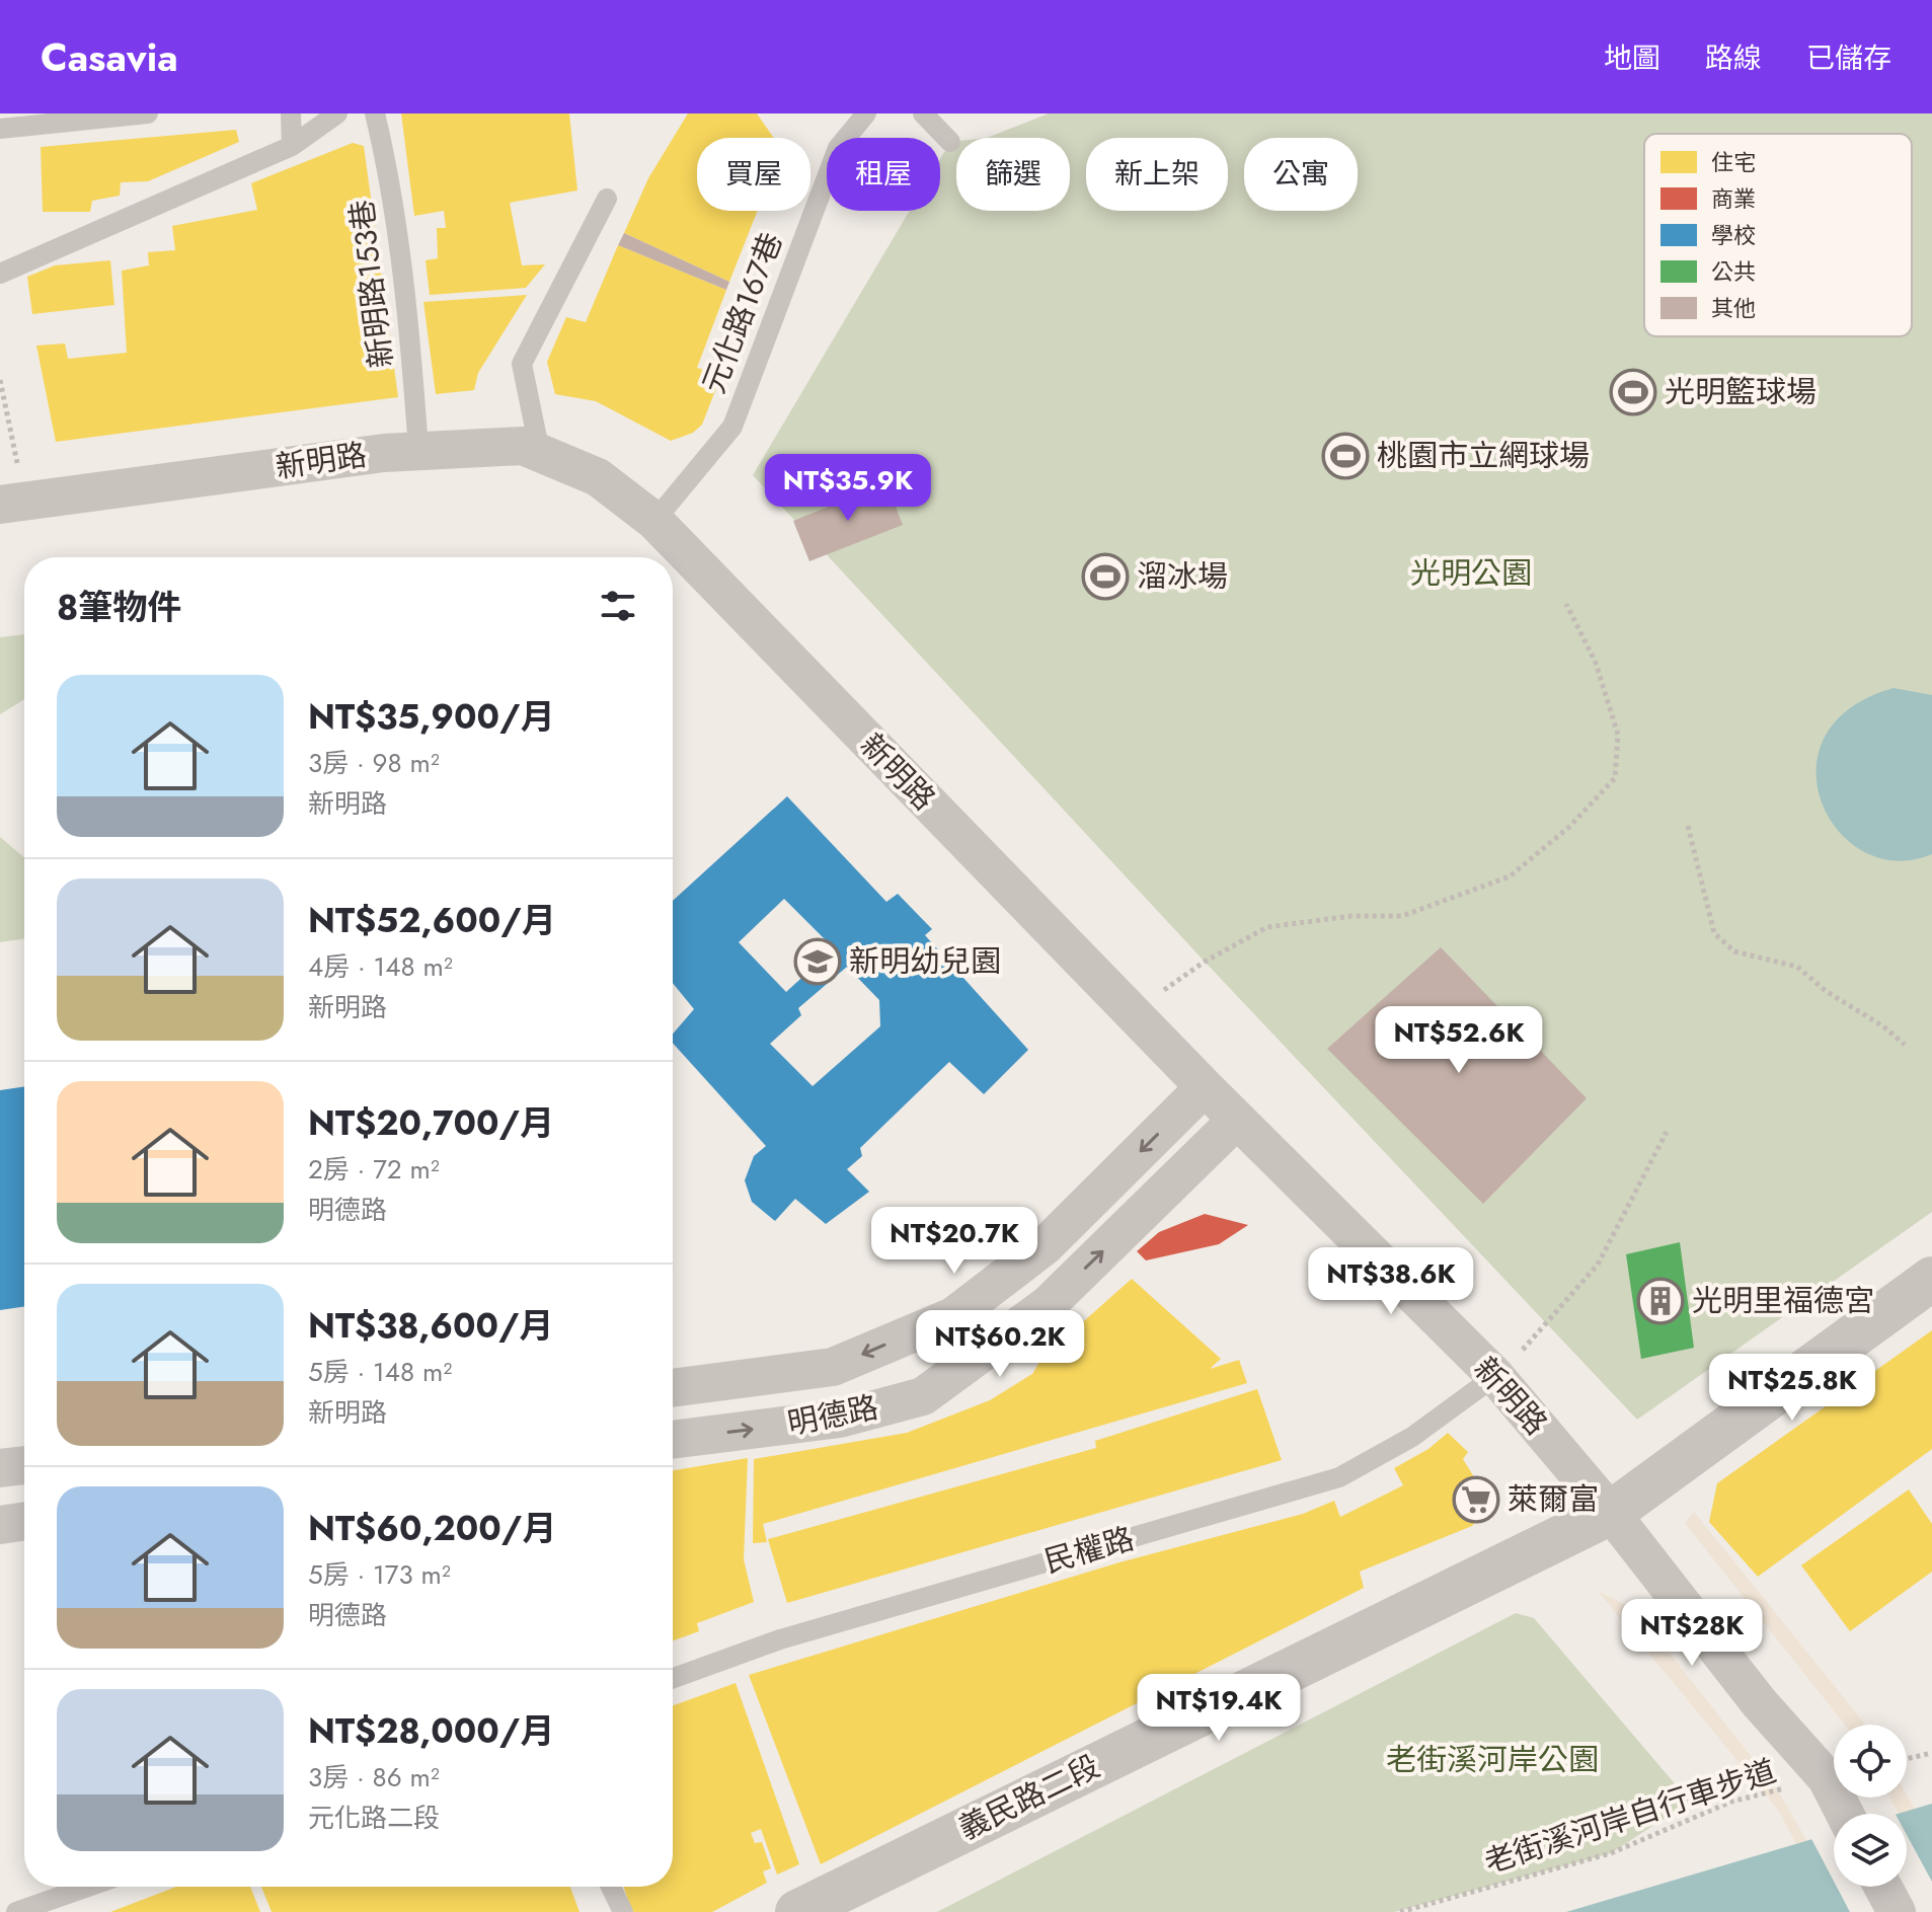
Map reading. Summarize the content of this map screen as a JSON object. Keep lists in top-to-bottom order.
{
  "streets": {
    "street": ["新明路", "明德路", "義民路二段"],
    "lane": ["新明路153巷", "元化路167巷", "民權路"],
    "path": ["老街溪河岸自行車步道"]
  },
  "crossings": [
    ["新明路153巷", "新明路"],
    ["元化路167巷", "新明路"],
    ["新明路", "明德路"],
    ["新明路", "民權路"],
    ["新明路", "義民路二段"],
    ["新明路", "老街溪河岸自行車步道"]
  ],
  "parks": ["光明公園", "老街溪河岸公園"],
  "places": {
    "sports": ["光明籃球場", "桃園市立網球場", "溜冰場"],
    "school or university": ["新明幼兒園"],
    "building": ["光明里福德宮"],
    "supermarket": ["萊爾富"]
  },
  "legend": [
    "住宅",
    "商業",
    "學校",
    "公共",
    "其他"
  ],
  "page": {
    "header": "Casavia",
    "nav": ["地圖", "路線", "已儲存"],
    "chip": [
      "買屋",
      "租屋",
      "篩選",
      "新上架",
      "公寓"
    ],
    "price": [
      "NT$35.9K",
      "NT$52.6K",
      "NT$20.7K",
      "NT$38.6K",
      "NT$60.2K",
      "NT$25.8K",
      "NT$28K",
      "NT$19.4K"
    ],
    "heading": "8筆物件",
    "list": [
      {
        "name": "NT$35,900/月",
        "note": "3房 · 98 m² · 新明路"
      },
      {
        "name": "NT$52,600/月",
        "note": "4房 · 148 m² · 新明路"
      },
      {
        "name": "NT$20,700/月",
        "note": "2房 · 72 m² · 明德路"
      },
      {
        "name": "NT$38,600/月",
        "note": "5房 · 148 m² · 新明路"
      },
      {
        "name": "NT$60,200/月",
        "note": "5房 · 173 m² · 明德路"
      },
      {
        "name": "NT$28,000/月",
        "note": "3房 · 86 m² · 元化路二段"
      }
    ]
  }
}
